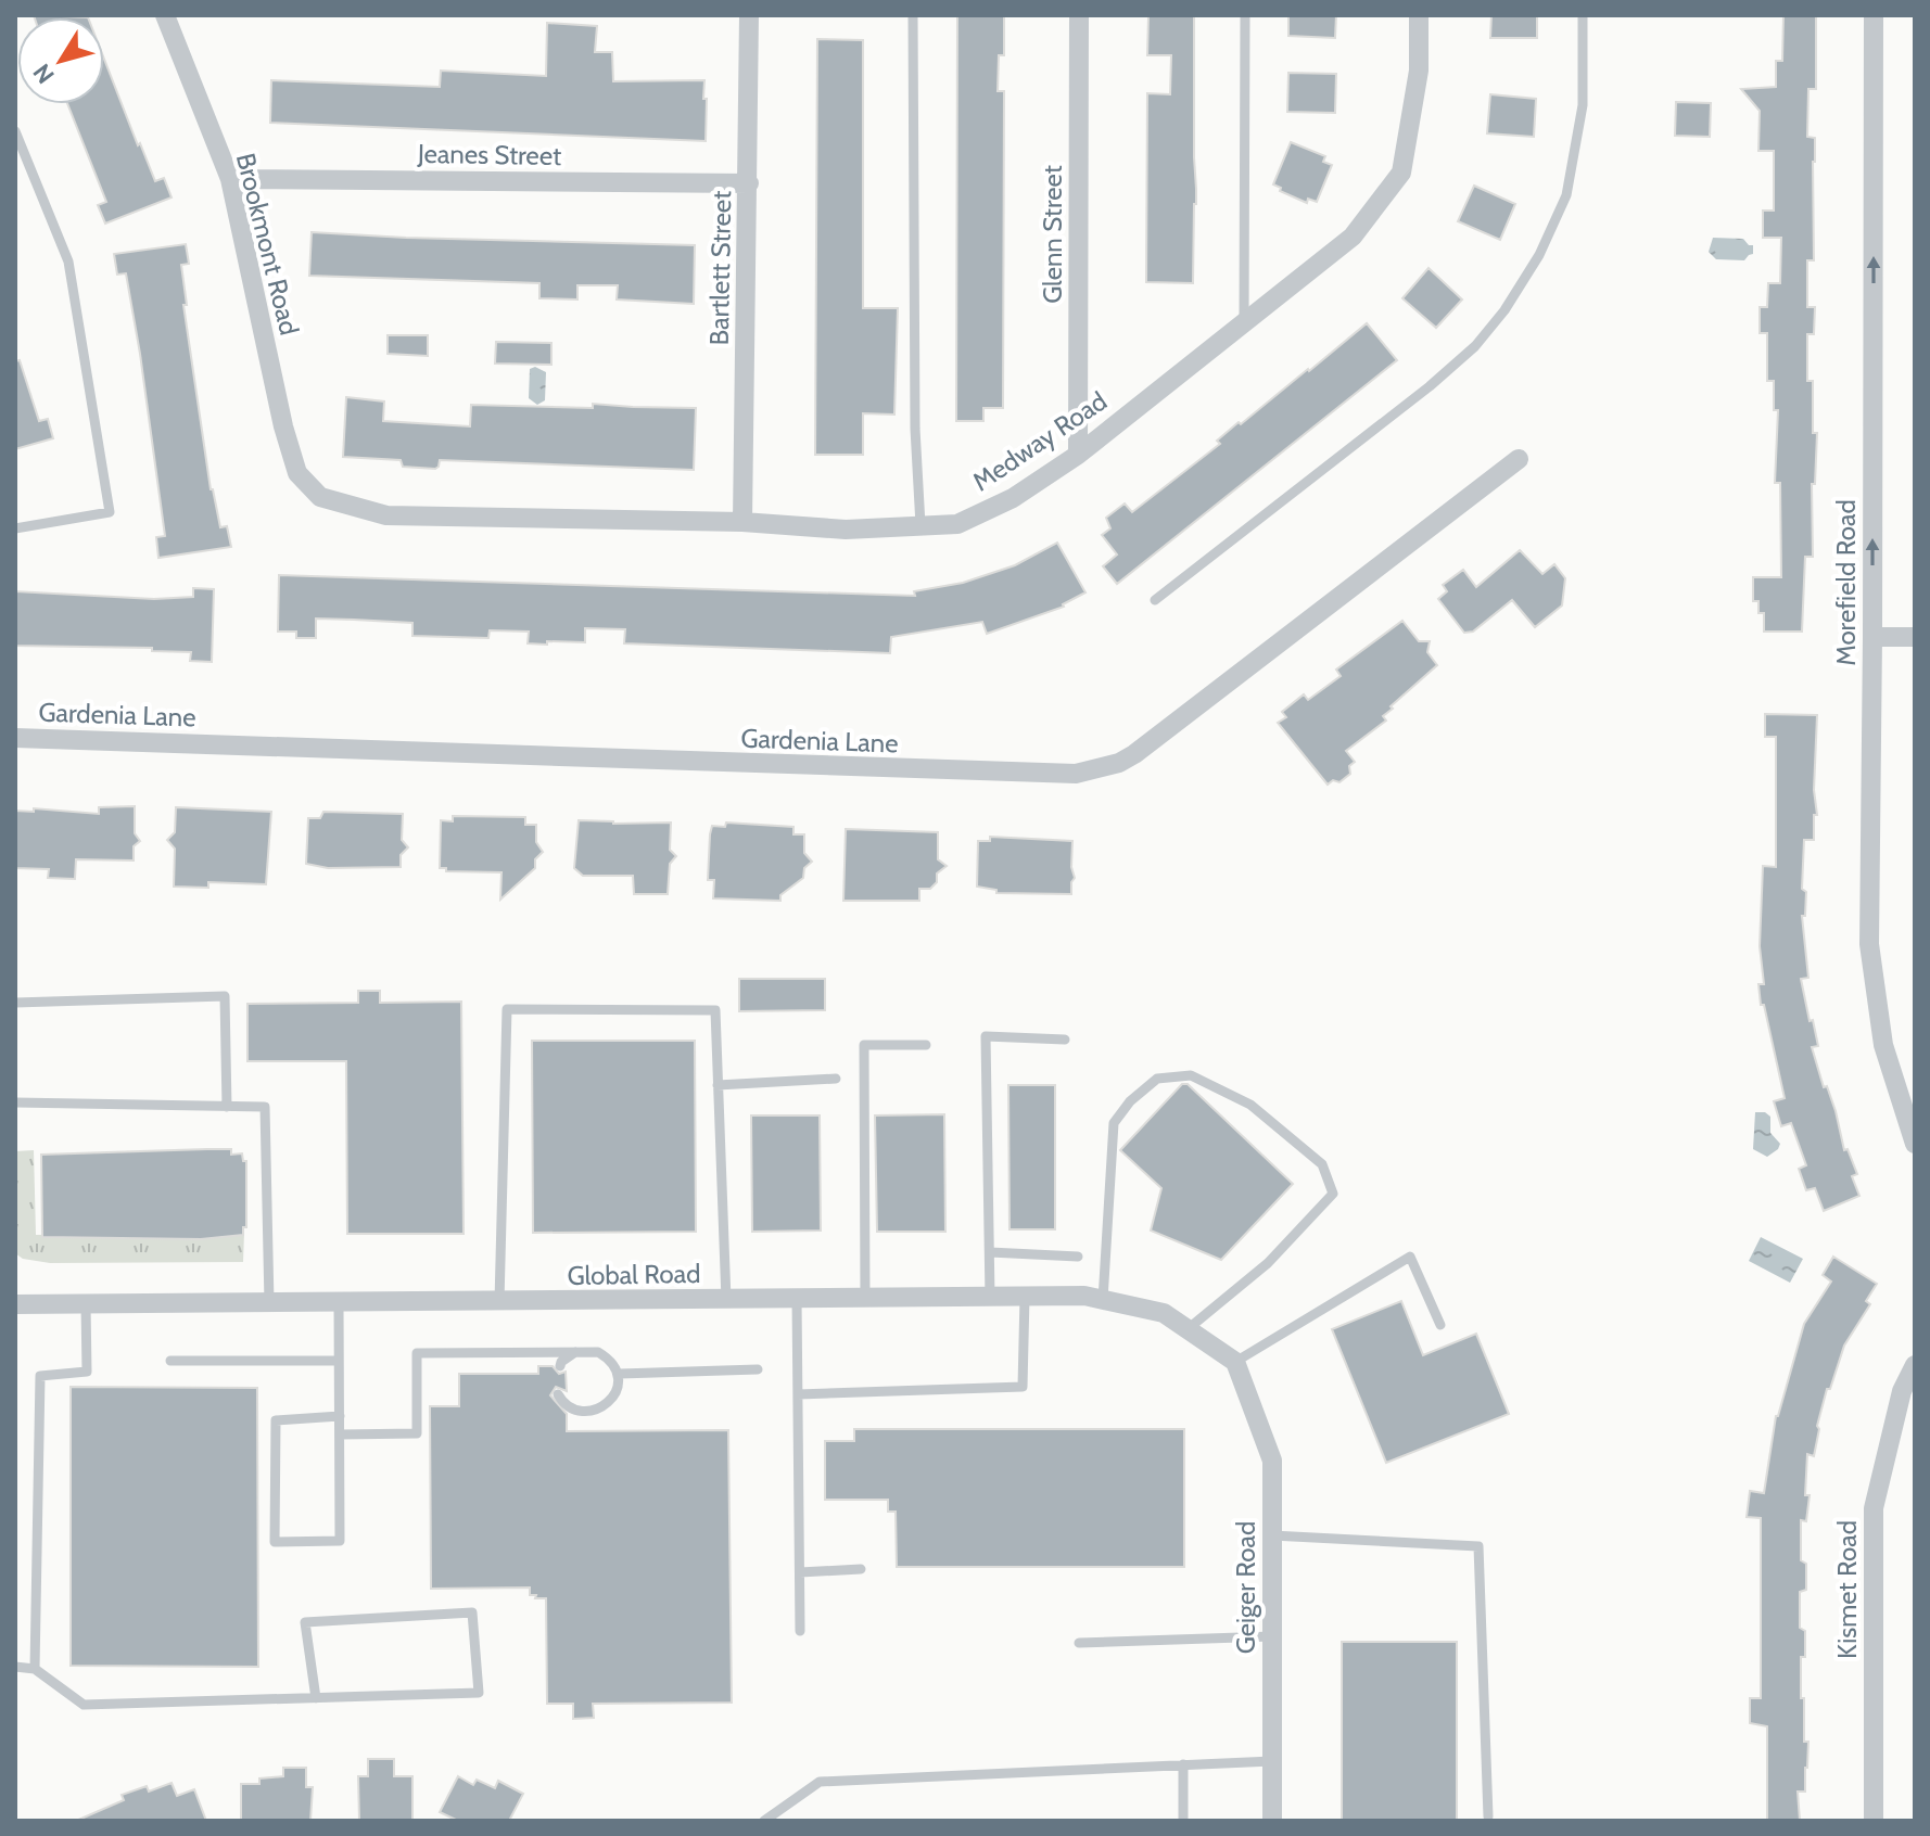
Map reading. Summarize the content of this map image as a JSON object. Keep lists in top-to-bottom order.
{
  "streets": {
    "street": [
      "Jeanes Street",
      "Glenn Street",
      "Brookmont Road",
      "Bartlett Street",
      "Medway Road",
      "Morefield Road",
      "Gardenia Lane",
      "Global Road",
      "Geiger Road",
      "Kismet Road"
    ]
  },
  "crossings": [
    ["Jeanes Street", "Brookmont Road"],
    ["Jeanes Street", "Bartlett Street"],
    ["Glenn Street", "Medway Road"],
    ["Brookmont Road", "Medway Road"],
    ["Bartlett Street", "Medway Road"],
    ["Global Road", "Geiger Road"]
  ],
  "one_way": ["Morefield Road"],
  "north": "bottom left"
}
